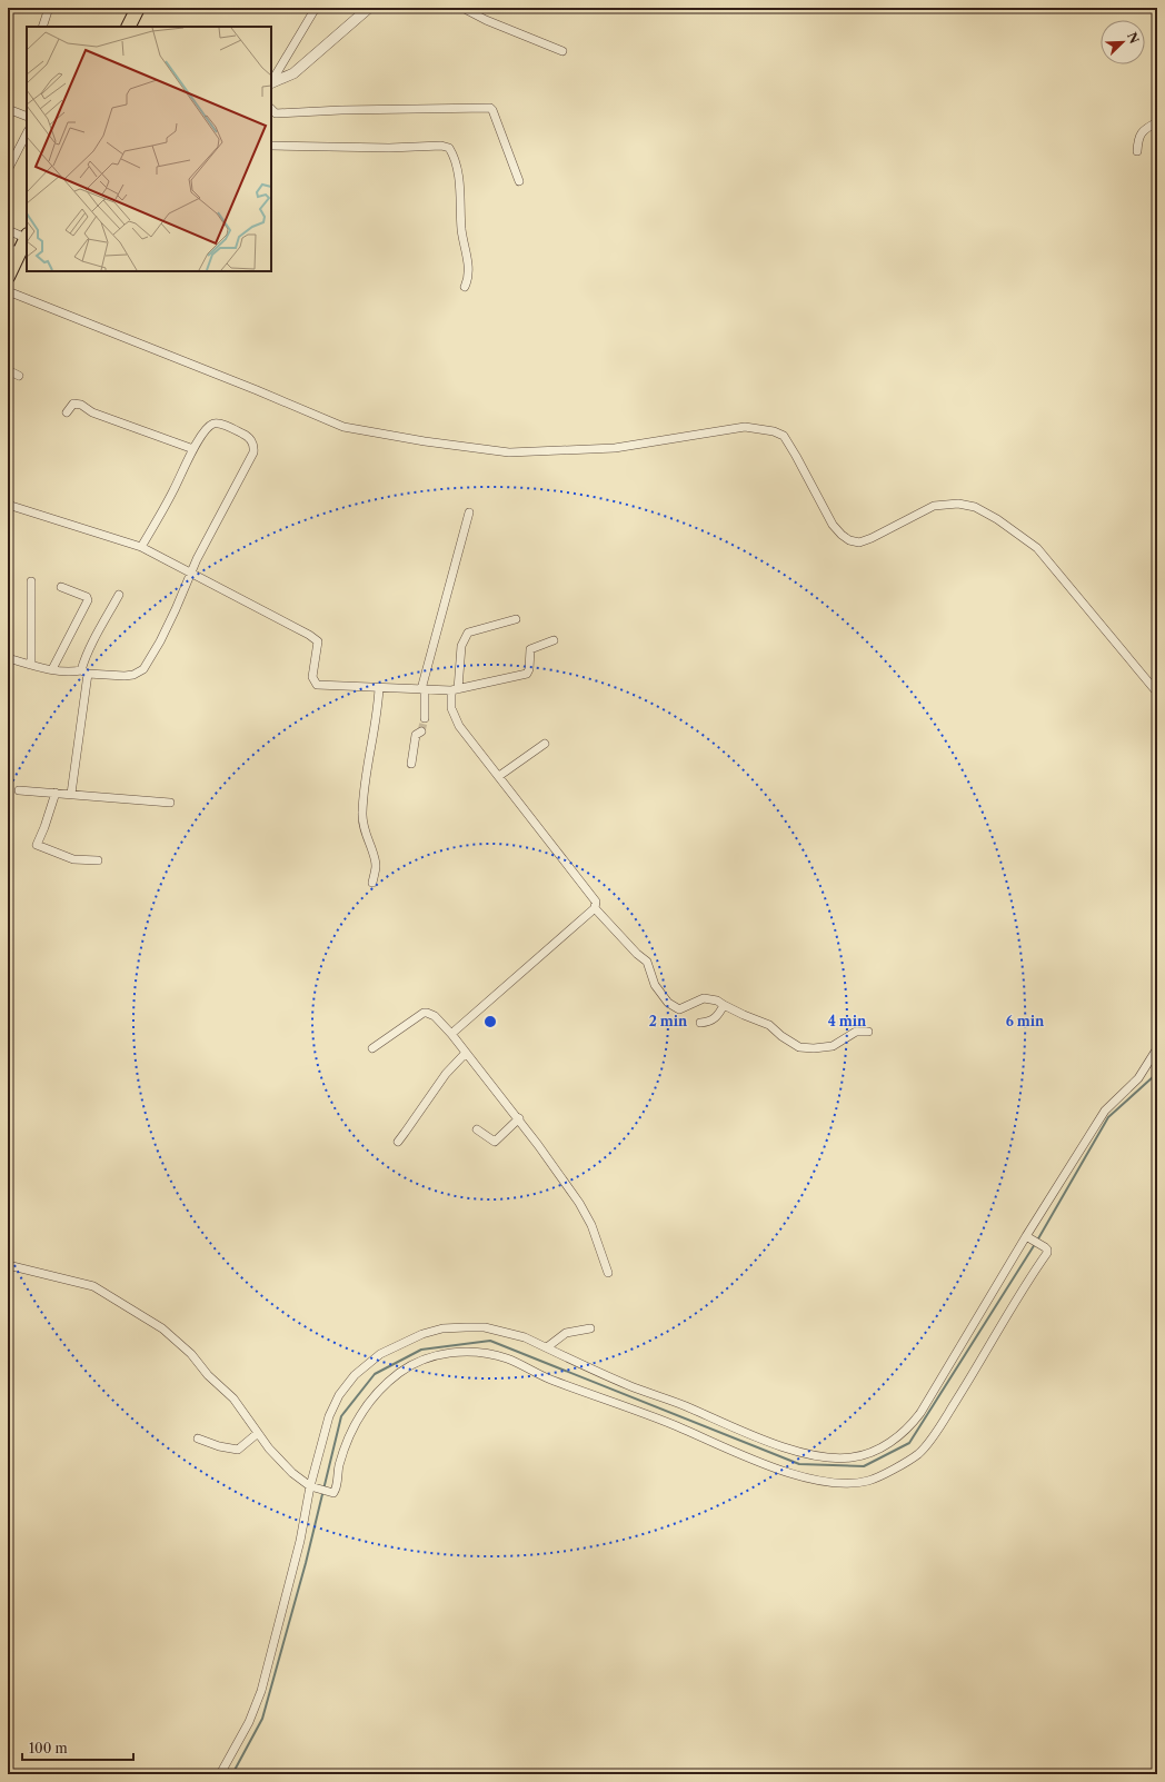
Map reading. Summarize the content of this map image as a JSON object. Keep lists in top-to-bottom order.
{
  "scale_bar": "100 m",
  "north": "top right",
  "rings": ["2 min", "4 min", "6 min"]
}
